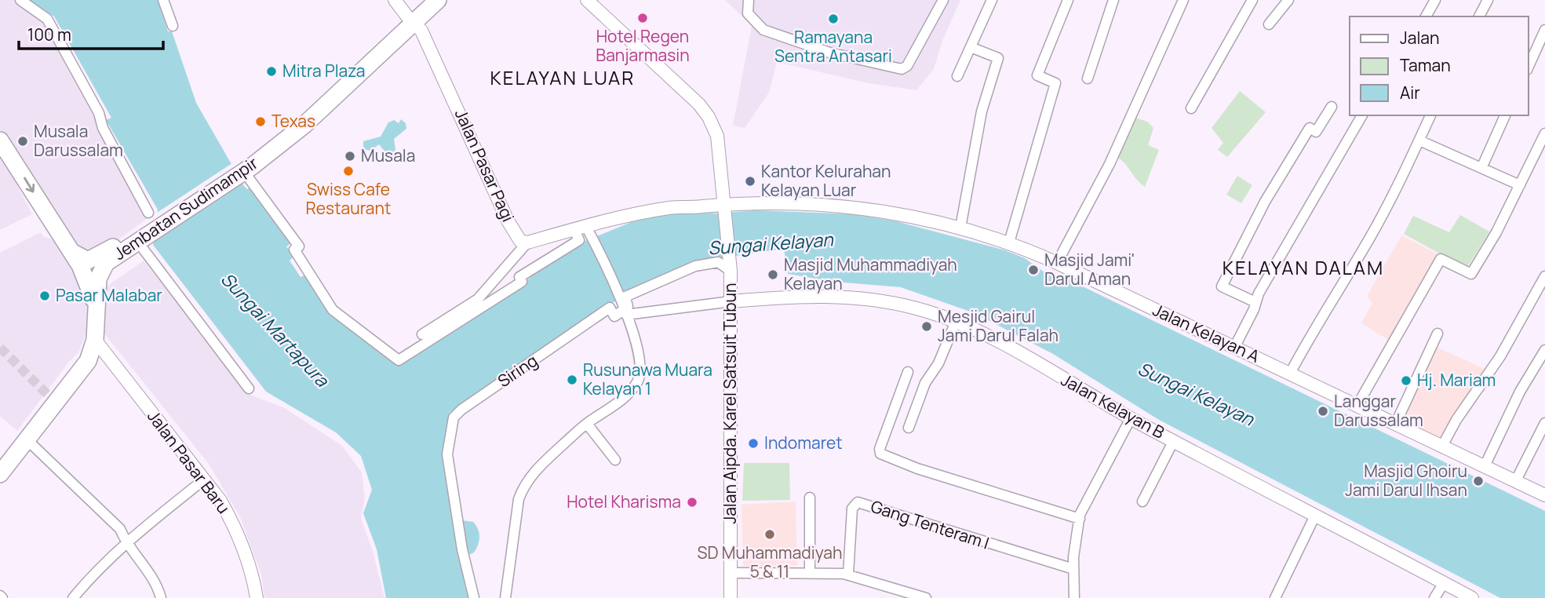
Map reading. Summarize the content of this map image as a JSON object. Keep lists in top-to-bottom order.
{
  "streets": {
    "highway": ["Jembatan Sudimampir"],
    "street": [
      "Jalan Pasar Pagi",
      "Jalan Kelayan A",
      "Siring",
      "Jalan Aipda. Karel Satsuit Tubun",
      "Jalan Kelayan B",
      "Jalan Pasar Baru",
      "Gang Tenteram I"
    ]
  },
  "crossings": [
    ["Jalan Pasar Pagi", "Jembatan Sudimampir"],
    ["Jalan Kelayan A", "Jalan Aipda. Karel Satsuit Tubun"],
    ["Jalan Aipda. Karel Satsuit Tubun", "Jalan Kelayan B"]
  ],
  "districts": ["KELAYAN LUAR", "KELAYAN DALAM"],
  "water": ["Sungai Kelayan", "Sungai Martapura"],
  "places": [
    "Hotel Regen Banjarmasin",
    "Ramayana Sentra Antasari",
    "Mitra Plaza",
    "Texas",
    "Musala Darussalam",
    "Musala",
    "Swiss Cafe Restaurant",
    "Kantor Kelurahan Kelayan Luar",
    "Masjid Jami' Darul Aman",
    "Masjid Muhammadiyah Kelayan",
    "Pasar Malabar",
    "Mesjid Gairul Jami Darul Falah",
    "Rusunawa Muara Kelayan 1",
    "Hj. Mariam",
    "Langgar Darussalam",
    "Indomaret",
    "Masjid Ghoiru Jami Darul Ihsan",
    "Hotel Kharisma",
    "SD Muhammadiyah 5 & 11"
  ],
  "legend": ["Jalan", "Taman", "Air"],
  "scale_bar": "100 m"
}
